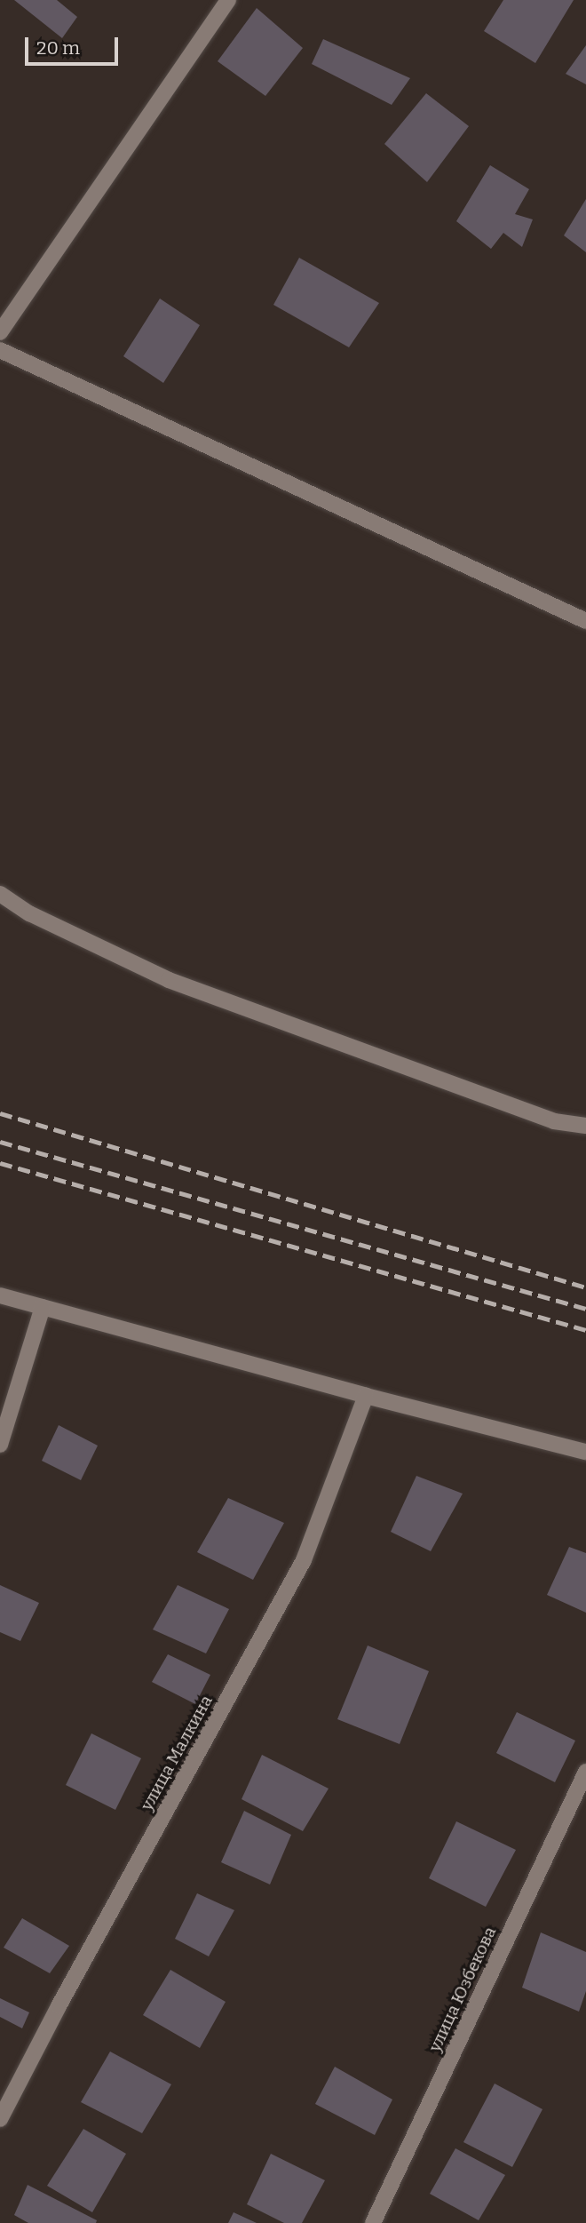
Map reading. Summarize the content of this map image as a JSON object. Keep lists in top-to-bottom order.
{
  "streets": {
    "street": ["улица Малкина", "улица Юзбекова"]
  },
  "scale_bar": "20 m"
}
